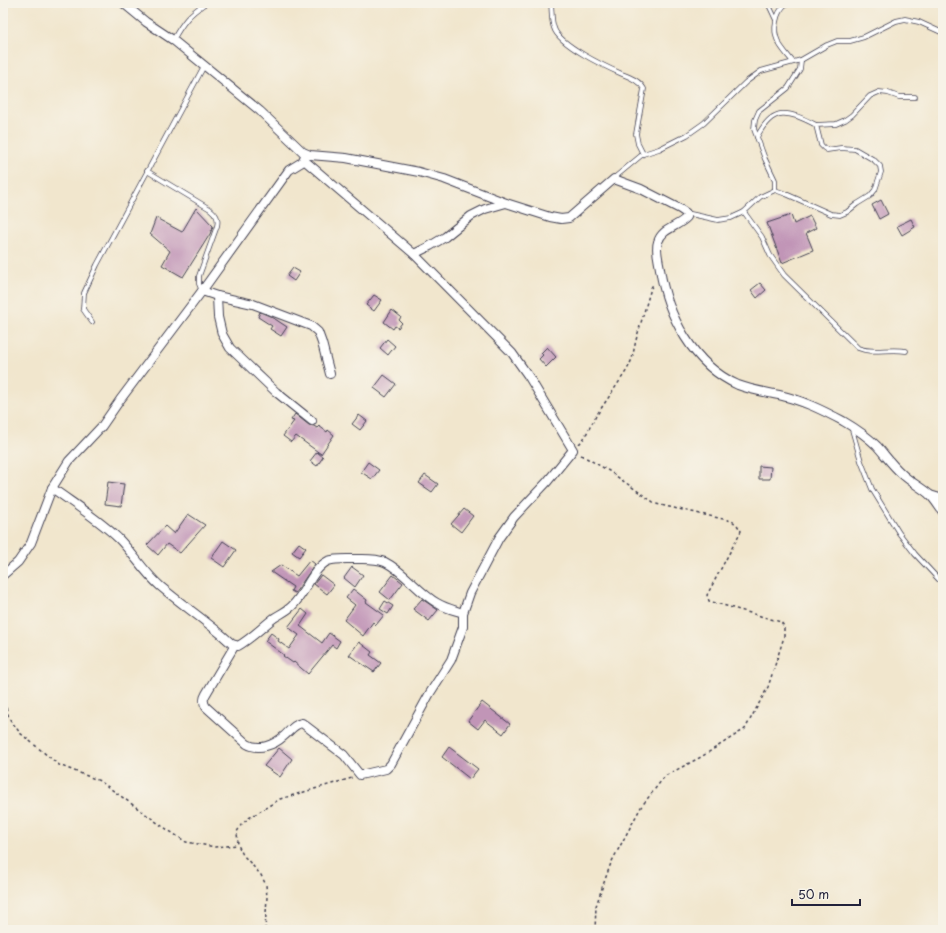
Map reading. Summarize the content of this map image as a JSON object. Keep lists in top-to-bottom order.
{
  "scale_bar": "50 m"
}
